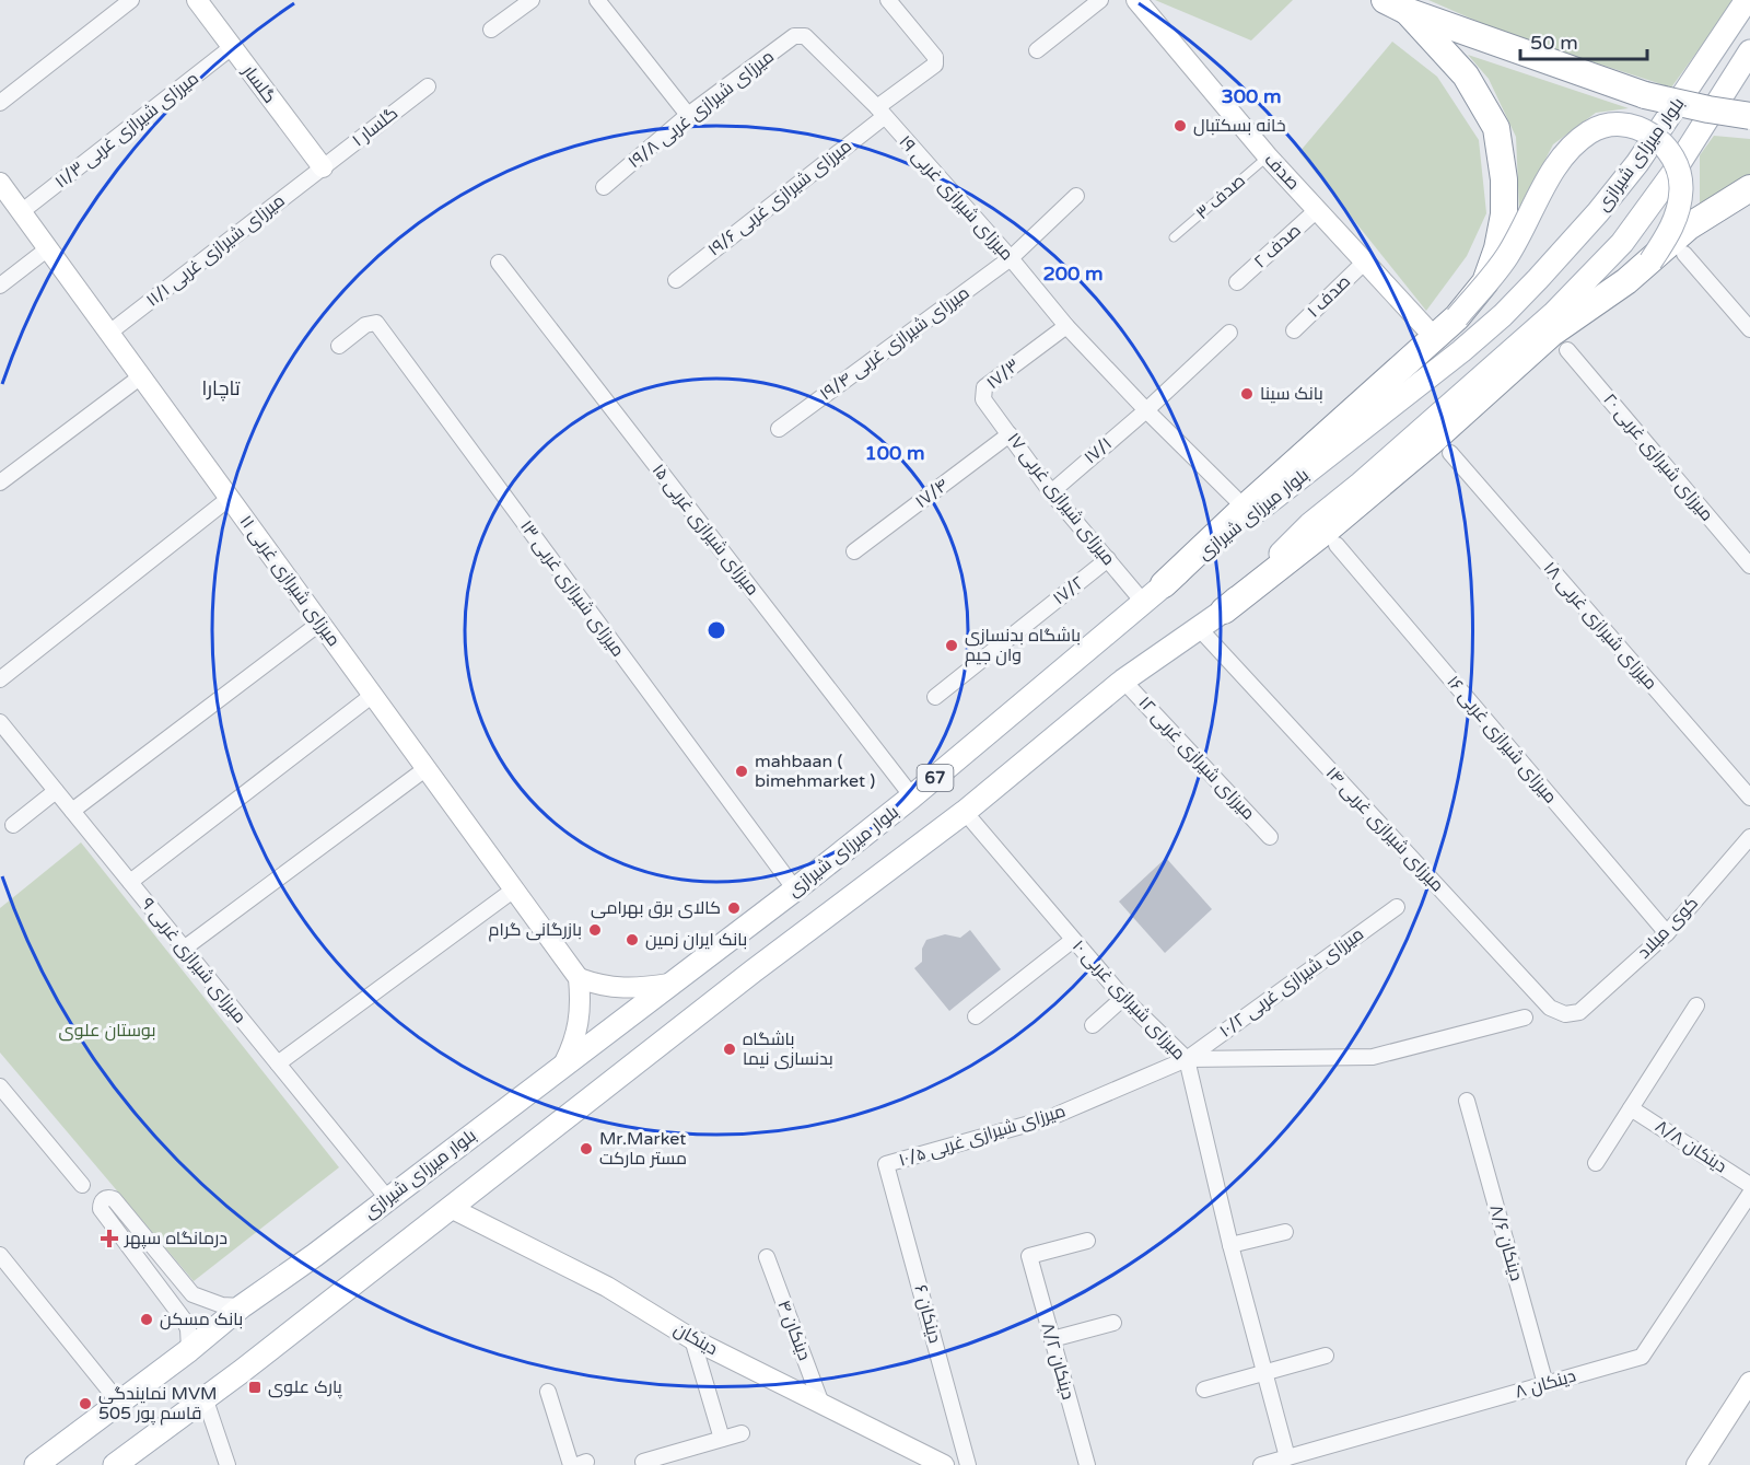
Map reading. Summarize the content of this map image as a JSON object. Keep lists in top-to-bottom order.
{
  "streets": {
    "main road": ["بلوار میرزای شیرازی", "67"],
    "street": [
      "گلسار",
      "۱۹/۸ میرزای شیرازی غربی",
      "گلسار ۱",
      "میرزای شیرازی غربی ۱۱/۳",
      "صدف",
      "۱۹/۶ میرزای شیرازی غربی",
      "۱۹ میرزای شیرازی غربی",
      "۲ صدف",
      "میرزای شیرازی غربی ۱۱/۱",
      "۱ صدف",
      "۱۹/۴ میرزای شیرازی غربی",
      "۱۷/۳",
      "۱۷/۱",
      "۲۰ میرزای شیرازی غربی",
      "۱۷/۴",
      "۱۷ میرزای شیرازی غربی",
      "۱۵ میرزای شیرازی غربی",
      "میرزای شیرازی غربی ۱۱",
      "۱۳ میرزای شیرازی غربی",
      "۱۷/۲",
      "۱۸ میرزای شیرازی غربی",
      "۱۶ میرزای شیرازی غربی",
      "۱۲ میرزای شیرازی غربی",
      "۱۴ میرزای شیرازی غربی",
      "کوی میلاد",
      "میرزای شیرازی غربی ۹",
      "۱۰/۲ میرزای شیرازی غربی",
      "۱۰ میرزای شیرازی غربی",
      "۱۰/۵ میرزای شیرازی غربی",
      "۸/۸ دینکان",
      "۸/۶ دینکان",
      "دینکان ۶",
      "دینکان ۴",
      "دینکان",
      "دینکان ۸/۲",
      "۸ دینکان"
    ],
    "lane": ["صدف ۳"]
  },
  "crossings": [
    ["گلسار", "گلسار ۱"],
    ["گلسار", "میرزای شیرازی غربی ۱۱/۳"],
    ["گلسار", "میرزای شیرازی غربی ۱۱/۱"],
    ["۱۹/۸ میرزای شیرازی غربی", "۱۹ میرزای شیرازی غربی"],
    ["گلسار ۱", "میرزای شیرازی غربی ۱۱/۱"],
    ["میرزای شیرازی غربی ۱۱/۳", "میرزای شیرازی غربی ۱۱"],
    ["بلوار میرزای شیرازی", "۱۷ میرزای شیرازی غربی"],
    ["بلوار میرزای شیرازی", "۱۵ میرزای شیرازی غربی"],
    ["بلوار میرزای شیرازی", "۱۳ میرزای شیرازی غربی"],
    ["بلوار میرزای شیرازی", "۱۲ میرزای شیرازی غربی"],
    ["بلوار میرزای شیرازی", "۱۴ میرزای شیرازی غربی"],
    ["بلوار میرزای شیرازی", "میرزای شیرازی غربی ۹"],
    ["بلوار میرزای شیرازی", "۱۰ میرزای شیرازی غربی"],
    ["بلوار میرزای شیرازی", "دینکان"],
    ["صدف", "صدف ۳"],
    ["صدف", "۲ صدف"],
    ["صدف", "۱ صدف"],
    ["۱۹/۶ میرزای شیرازی غربی", "۱۹ میرزای شیرازی غربی"],
    ["۱۹ میرزای شیرازی غربی", "۱۹/۴ میرزای شیرازی غربی"],
    ["۱۹ میرزای شیرازی غربی", "۱۷/۳"],
    ["۱۹ میرزای شیرازی غربی", "۱۷/۱"],
    ["میرزای شیرازی غربی ۱۱/۱", "میرزای شیرازی غربی ۱۱"],
    ["۱۷/۳", "۱۷ میرزای شیرازی غربی"],
    ["۱۷/۱", "۱۷ میرزای شیرازی غربی"],
    ["۱۷/۴", "۱۷ میرزای شیرازی غربی"],
    ["۱۷ میرزای شیرازی غربی", "۱۷/۲"],
    ["۱۶ میرزای شیرازی غربی", "کوی میلاد"],
    ["۱۴ میرزای شیرازی غربی", "کوی میلاد"],
    ["۱۰/۲ میرزای شیرازی غربی", "۱۰ میرزای شیرازی غربی"],
    ["۱۰/۲ میرزای شیرازی غربی", "۱۰/۵ میرزای شیرازی غربی"],
    ["۱۰ میرزای شیرازی غربی", "۱۰/۵ میرزای شیرازی غربی"],
    ["۱۰ میرزای شیرازی غربی", "۸ دینکان"],
    ["۱۰/۵ میرزای شیرازی غربی", "دینکان ۶"],
    ["۸/۶ دینکان", "۸ دینکان"],
    ["دینکان ۴", "دینکان"]
  ],
  "districts": ["تاچارا"],
  "parks": ["بوستان علوی"],
  "places": {
    "other": [
      "خانه بسکتبال",
      "بانک سینا",
      "باشگاه بدنسازی وان جیم",
      "mahbaan ( bimehmarket )",
      "کالای برق بهرامی",
      "بازرگانی گرام",
      "بانک ایران زمین",
      "باشگاه بدنسازی نیما",
      "Mr.Market مستر مارکت",
      "بانک مسکن",
      "نمایندگی MVM 505 قاسم پور"
    ],
    "health": ["درمانگاه سپهر"],
    "transit": ["پارک علوی"]
  },
  "scale_bar": "50 m",
  "rings": ["300 m", "200 m", "100 m"]
}
